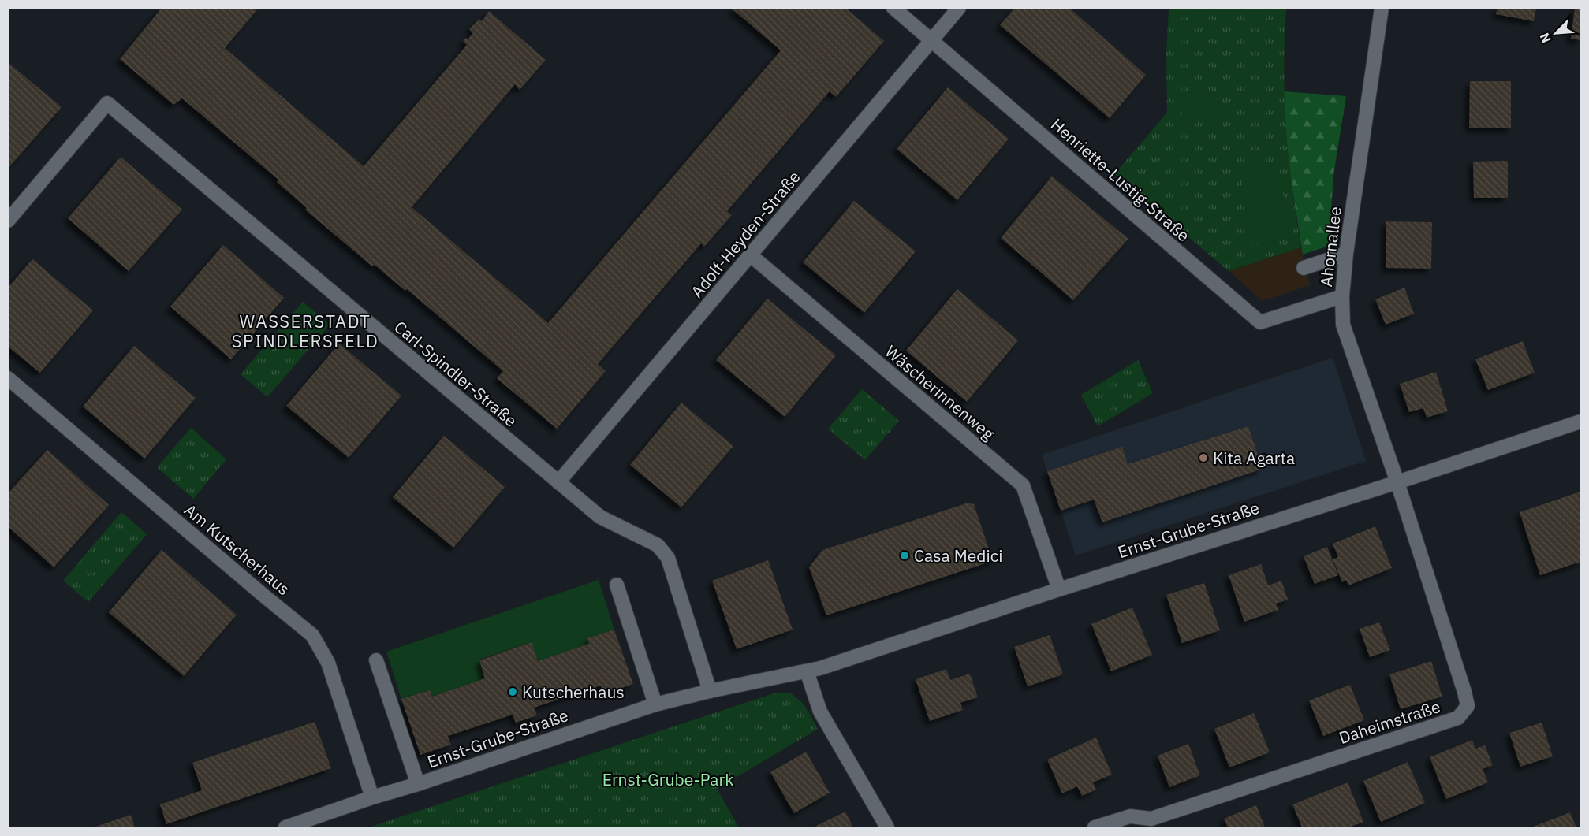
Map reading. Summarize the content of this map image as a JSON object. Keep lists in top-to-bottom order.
{
  "streets": {
    "street": [
      "Henriette-Lustig-Straße",
      "Adolf-Heyden-Straße",
      "Ahornallee",
      "Carl-Spindler-Straße",
      "Wäscherinnenweg",
      "Ernst-Grube-Straße",
      "Am Kutscherhaus",
      "Daheimstraße"
    ]
  },
  "crossings": [
    ["Henriette-Lustig-Straße", "Adolf-Heyden-Straße"],
    ["Henriette-Lustig-Straße", "Ahornallee"],
    ["Adolf-Heyden-Straße", "Carl-Spindler-Straße"],
    ["Adolf-Heyden-Straße", "Wäscherinnenweg"],
    ["Ahornallee", "Ernst-Grube-Straße"],
    ["Ahornallee", "Daheimstraße"],
    ["Carl-Spindler-Straße", "Ernst-Grube-Straße"],
    ["Wäscherinnenweg", "Ernst-Grube-Straße"],
    ["Ernst-Grube-Straße", "Am Kutscherhaus"],
    ["Ernst-Grube-Straße", "Daheimstraße"]
  ],
  "districts": ["WASSERSTADT SPINDLERSFELD"],
  "parks": ["Ernst-Grube-Park"],
  "places": ["Kita Agarta", "Casa Medici", "Kutscherhaus"],
  "north": "bottom left"
}
